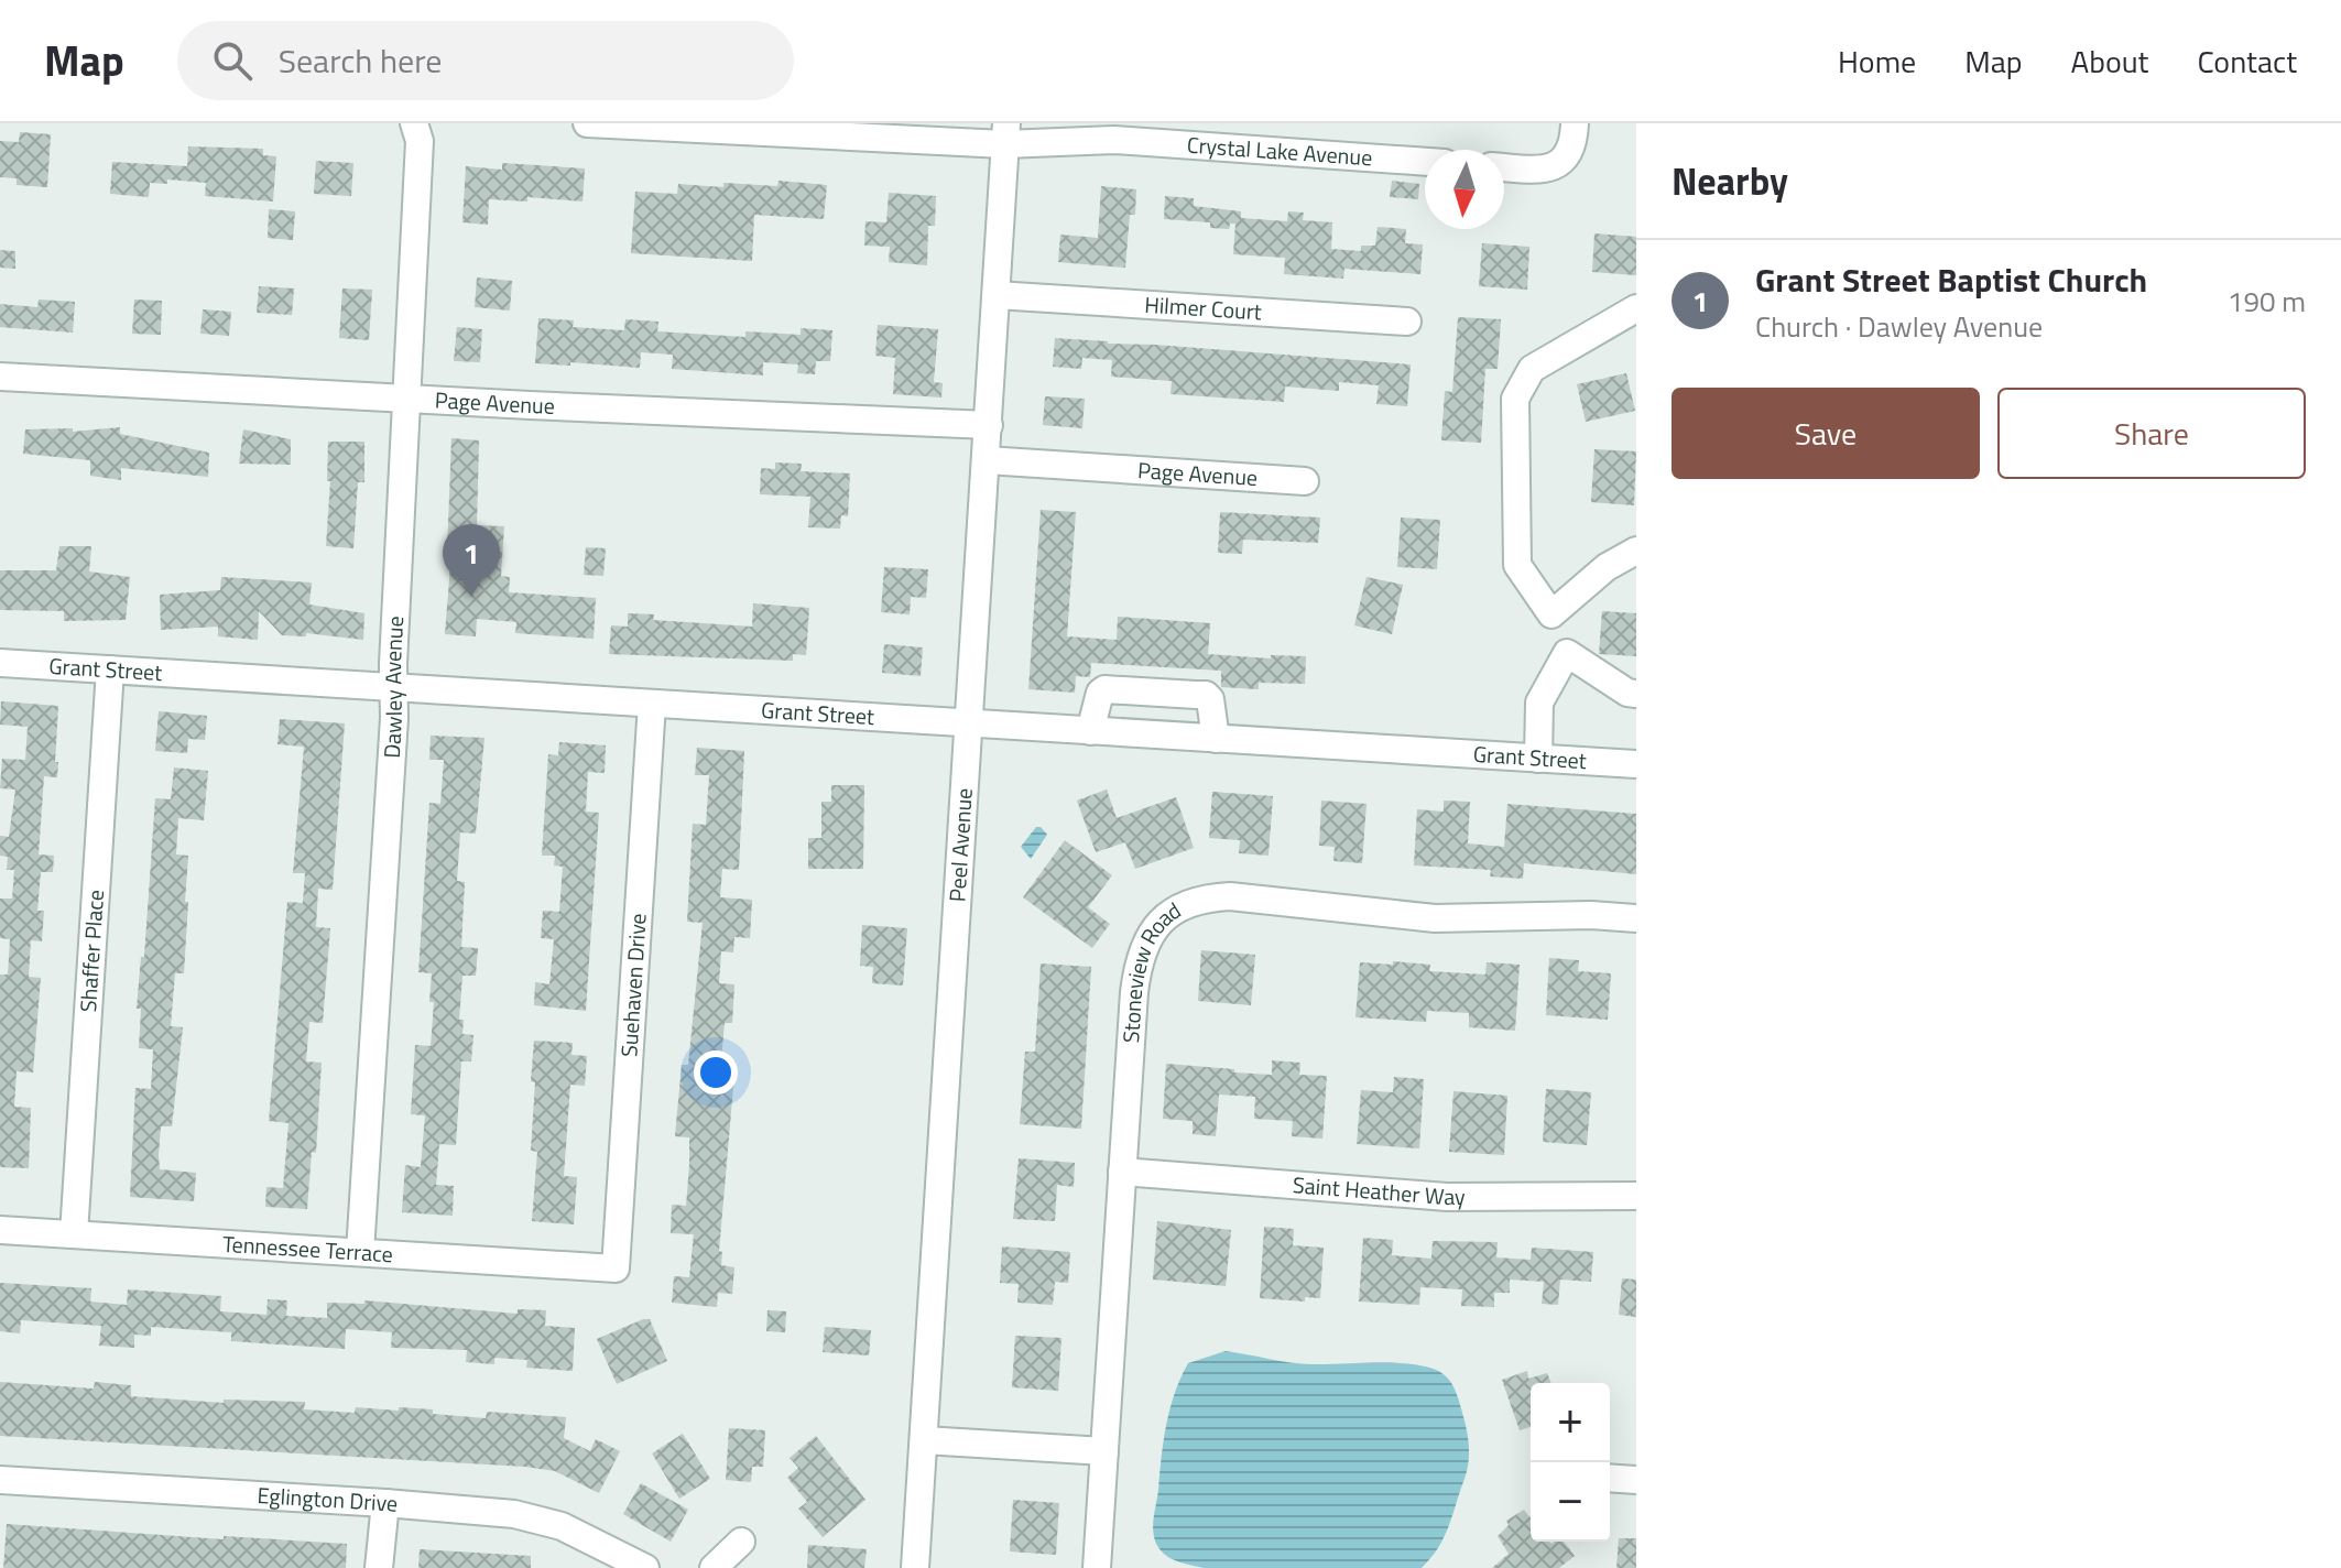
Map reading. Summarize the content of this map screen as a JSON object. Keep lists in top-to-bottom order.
{
  "streets": {
    "street": [
      "Crystal Lake Avenue",
      "Hilmer Court",
      "Page Avenue",
      "Grant Street",
      "Dawley Avenue",
      "Peel Avenue",
      "Shaffer Place",
      "Stoneview Road",
      "Suehaven Drive",
      "Saint Heather Way",
      "Tennessee Terrace",
      "Eglington Drive"
    ]
  },
  "crossings": [
    ["Crystal Lake Avenue", "Peel Avenue"],
    ["Hilmer Court", "Peel Avenue"],
    ["Page Avenue", "Dawley Avenue"],
    ["Page Avenue", "Peel Avenue"],
    ["Grant Street", "Dawley Avenue"],
    ["Grant Street", "Peel Avenue"],
    ["Grant Street", "Shaffer Place"],
    ["Grant Street", "Suehaven Drive"],
    ["Dawley Avenue", "Tennessee Terrace"],
    ["Shaffer Place", "Tennessee Terrace"],
    ["Stoneview Road", "Saint Heather Way"],
    ["Suehaven Drive", "Tennessee Terrace"]
  ],
  "north": "bottom",
  "page": {
    "header": "Map",
    "search": "Search here",
    "nav": [
      "Home",
      "Map",
      "About",
      "Contact"
    ],
    "heading": "Nearby",
    "list": [
      {
        "mark": "1",
        "name": "Grant Street Baptist Church",
        "note": "Church · Dawley Avenue",
        "value": "190 m"
      }
    ],
    "buttons": ["Save", "Share"],
    "pins": "1",
    "map_buttons": ["+", "−"]
  }
}
